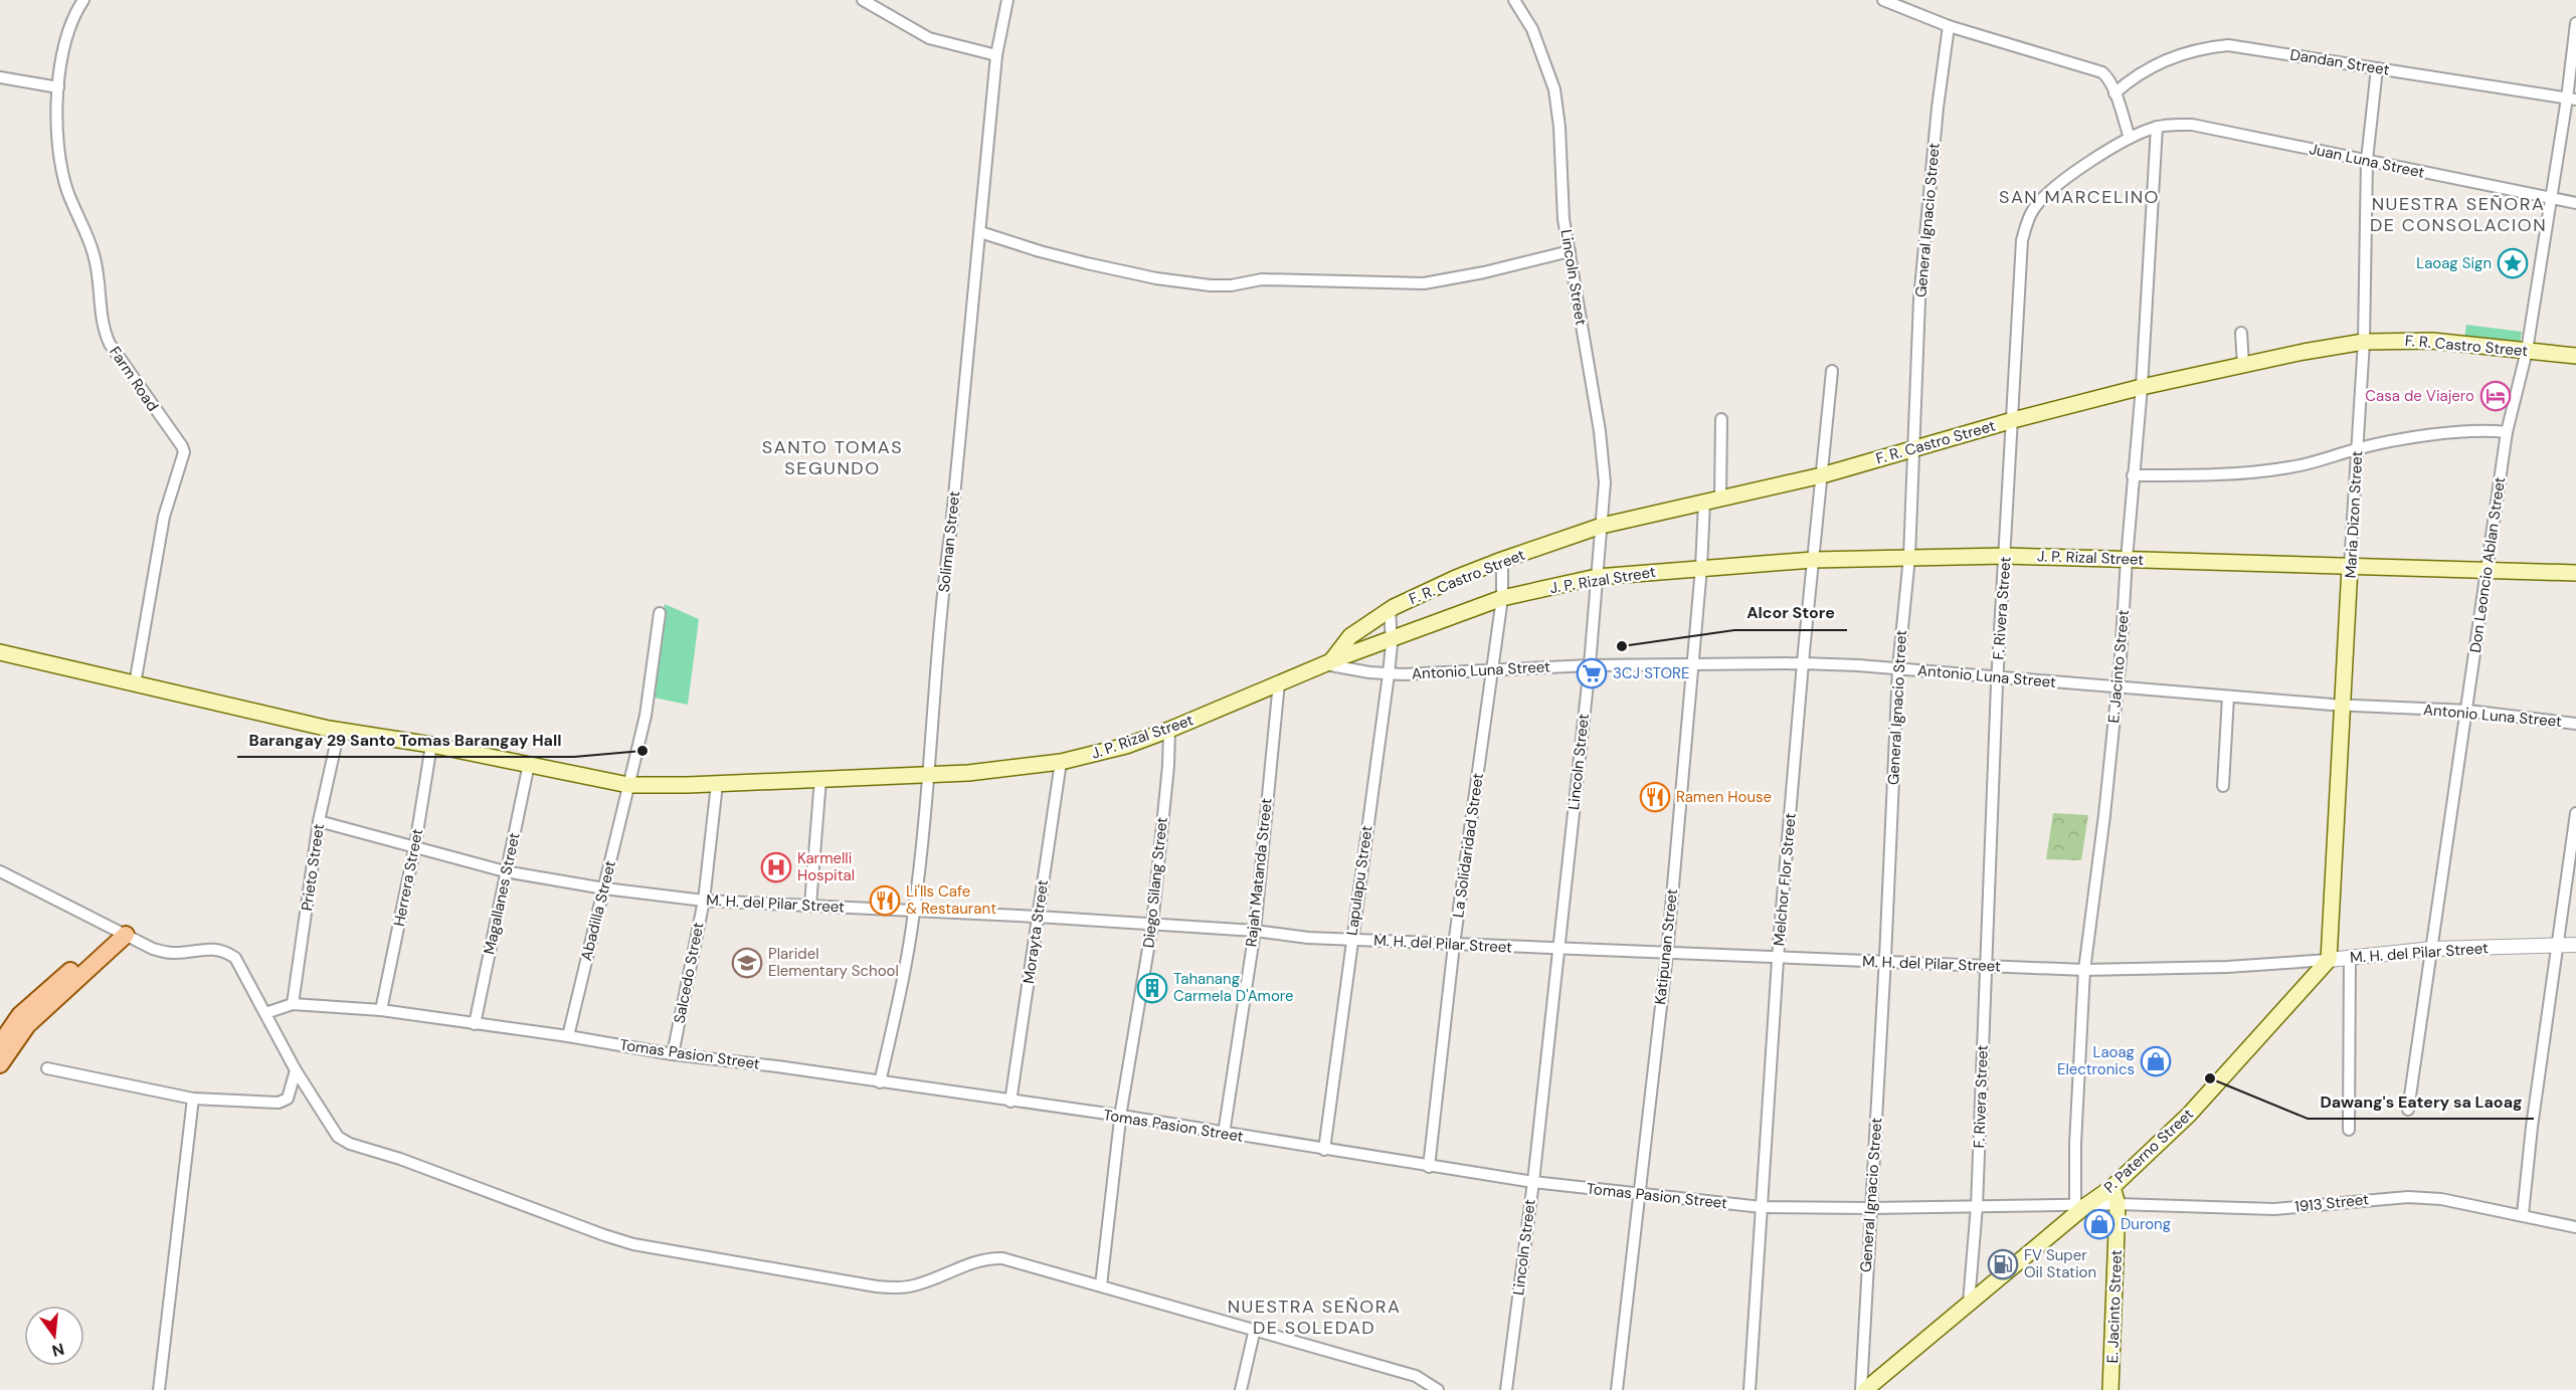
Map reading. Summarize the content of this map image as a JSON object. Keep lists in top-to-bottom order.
{
  "streets": {
    "main road": [
      "F. R. Castro Street",
      "Maria Dizon Street",
      "J. P. Rizal Street",
      "E. Jacinto Street",
      "P. Paterno Street"
    ],
    "street": [
      "Dandan Street",
      "Juan Luna Street",
      "General Ignacio Street",
      "Lincoln Street",
      "Farm Road",
      "Soliman Street",
      "Don Leoncio Ablan Street",
      "F. Rivera Street",
      "Antonio Luna Street",
      "La Solidaridad Street",
      "Prieto Street",
      "Rajah Matanda Street",
      "Herrera Street",
      "Melchor Flor Street",
      "Lapulapu Street",
      "Diego Silang Street",
      "Magallanes Street",
      "M. H. del Pilar Street",
      "Abadilla Street",
      "Morayta Street",
      "Katipunan Street",
      "Salcedo Street",
      "Tomas Pasion Street",
      "1913 Street"
    ]
  },
  "crossings": [
    ["Dandan Street", "Maria Dizon Street"],
    ["Dandan Street", "Don Leoncio Ablan Street"],
    ["Juan Luna Street", "Maria Dizon Street"],
    ["Juan Luna Street", "Don Leoncio Ablan Street"],
    ["Juan Luna Street", "F. Rivera Street"],
    ["Juan Luna Street", "E. Jacinto Street"],
    ["General Ignacio Street", "F. R. Castro Street"],
    ["General Ignacio Street", "J. P. Rizal Street"],
    ["General Ignacio Street", "Antonio Luna Street"],
    ["General Ignacio Street", "M. H. del Pilar Street"],
    ["General Ignacio Street", "Tomas Pasion Street"],
    ["General Ignacio Street", "P. Paterno Street"],
    ["Lincoln Street", "F. R. Castro Street"],
    ["Lincoln Street", "J. P. Rizal Street"],
    ["Lincoln Street", "Antonio Luna Street"],
    ["Lincoln Street", "M. H. del Pilar Street"],
    ["Lincoln Street", "Tomas Pasion Street"],
    ["F. R. Castro Street", "Maria Dizon Street"],
    ["F. R. Castro Street", "J. P. Rizal Street"],
    ["F. R. Castro Street", "Don Leoncio Ablan Street"],
    ["F. R. Castro Street", "F. Rivera Street"],
    ["F. R. Castro Street", "E. Jacinto Street"],
    ["F. R. Castro Street", "Antonio Luna Street"],
    ["F. R. Castro Street", "La Solidaridad Street"],
    ["F. R. Castro Street", "Melchor Flor Street"],
    ["F. R. Castro Street", "Lapulapu Street"],
    ["F. R. Castro Street", "Katipunan Street"],
    ["Farm Road", "J. P. Rizal Street"],
    ["Maria Dizon Street", "J. P. Rizal Street"],
    ["Maria Dizon Street", "Antonio Luna Street"],
    ["Maria Dizon Street", "M. H. del Pilar Street"],
    ["Maria Dizon Street", "P. Paterno Street"],
    ["Soliman Street", "J. P. Rizal Street"],
    ["Soliman Street", "M. H. del Pilar Street"],
    ["Soliman Street", "Tomas Pasion Street"],
    ["J. P. Rizal Street", "Don Leoncio Ablan Street"],
    ["J. P. Rizal Street", "F. Rivera Street"],
    ["J. P. Rizal Street", "E. Jacinto Street"],
    ["J. P. Rizal Street", "Antonio Luna Street"],
    ["J. P. Rizal Street", "La Solidaridad Street"],
    ["J. P. Rizal Street", "Prieto Street"],
    ["J. P. Rizal Street", "Rajah Matanda Street"],
    ["J. P. Rizal Street", "Herrera Street"],
    ["J. P. Rizal Street", "Melchor Flor Street"],
    ["J. P. Rizal Street", "Lapulapu Street"],
    ["J. P. Rizal Street", "Diego Silang Street"],
    ["J. P. Rizal Street", "Magallanes Street"],
    ["J. P. Rizal Street", "Abadilla Street"],
    ["J. P. Rizal Street", "Morayta Street"],
    ["J. P. Rizal Street", "Katipunan Street"],
    ["J. P. Rizal Street", "Salcedo Street"],
    ["Don Leoncio Ablan Street", "Antonio Luna Street"],
    ["Don Leoncio Ablan Street", "M. H. del Pilar Street"],
    ["F. Rivera Street", "E. Jacinto Street"],
    ["F. Rivera Street", "Antonio Luna Street"],
    ["F. Rivera Street", "M. H. del Pilar Street"],
    ["F. Rivera Street", "Tomas Pasion Street"],
    ["F. Rivera Street", "P. Paterno Street"],
    ["E. Jacinto Street", "Antonio Luna Street"],
    ["E. Jacinto Street", "M. H. del Pilar Street"],
    ["E. Jacinto Street", "Tomas Pasion Street"],
    ["E. Jacinto Street", "P. Paterno Street"],
    ["E. Jacinto Street", "1913 Street"],
    ["Antonio Luna Street", "La Solidaridad Street"],
    ["Antonio Luna Street", "Melchor Flor Street"],
    ["Antonio Luna Street", "Lapulapu Street"],
    ["Antonio Luna Street", "Katipunan Street"],
    ["La Solidaridad Street", "M. H. del Pilar Street"],
    ["La Solidaridad Street", "Tomas Pasion Street"],
    ["Prieto Street", "M. H. del Pilar Street"],
    ["Prieto Street", "Tomas Pasion Street"],
    ["Rajah Matanda Street", "M. H. del Pilar Street"],
    ["Rajah Matanda Street", "Tomas Pasion Street"],
    ["Herrera Street", "M. H. del Pilar Street"],
    ["Herrera Street", "Tomas Pasion Street"],
    ["Melchor Flor Street", "M. H. del Pilar Street"],
    ["Melchor Flor Street", "Tomas Pasion Street"],
    ["Lapulapu Street", "M. H. del Pilar Street"],
    ["Lapulapu Street", "Tomas Pasion Street"],
    ["Diego Silang Street", "M. H. del Pilar Street"],
    ["Diego Silang Street", "Tomas Pasion Street"],
    ["Magallanes Street", "M. H. del Pilar Street"],
    ["Magallanes Street", "Tomas Pasion Street"],
    ["M. H. del Pilar Street", "Abadilla Street"],
    ["M. H. del Pilar Street", "Morayta Street"],
    ["M. H. del Pilar Street", "Katipunan Street"],
    ["M. H. del Pilar Street", "Salcedo Street"],
    ["M. H. del Pilar Street", "P. Paterno Street"],
    ["Abadilla Street", "Tomas Pasion Street"],
    ["Morayta Street", "Tomas Pasion Street"],
    ["Katipunan Street", "Tomas Pasion Street"],
    ["Salcedo Street", "Tomas Pasion Street"],
    ["Tomas Pasion Street", "P. Paterno Street"],
    ["Tomas Pasion Street", "1913 Street"],
    ["P. Paterno Street", "1913 Street"]
  ],
  "districts": [
    "SAN MARCELINO",
    "NUESTRA SEÑORA DE CONSOLACION",
    "SANTO TOMAS SEGUNDO",
    "NUESTRA SEÑORA DE SOLEDAD"
  ],
  "places": {
    "place": ["Laoag Sign"],
    "hotel": ["Casa de Viajero"],
    "other": ["Alcor Store", "Barangay 29 Santo Tomas Barangay Hall", "Dawang's Eatery sa Laoag"],
    "supermarket": ["3CJ STORE"],
    "restaurant": ["Ramen House", "Li'lls Cafe & Restaurant"],
    "hospital": ["Karmelli Hospital"],
    "school or university": ["Plaridel Elementary School"],
    "building": ["Tahanang Carmela D'Amore"],
    "shop": ["Laoag Electronics", "Durong"],
    "fuel station": ["FV Super Oil Station"]
  },
  "north": "bottom"
}
